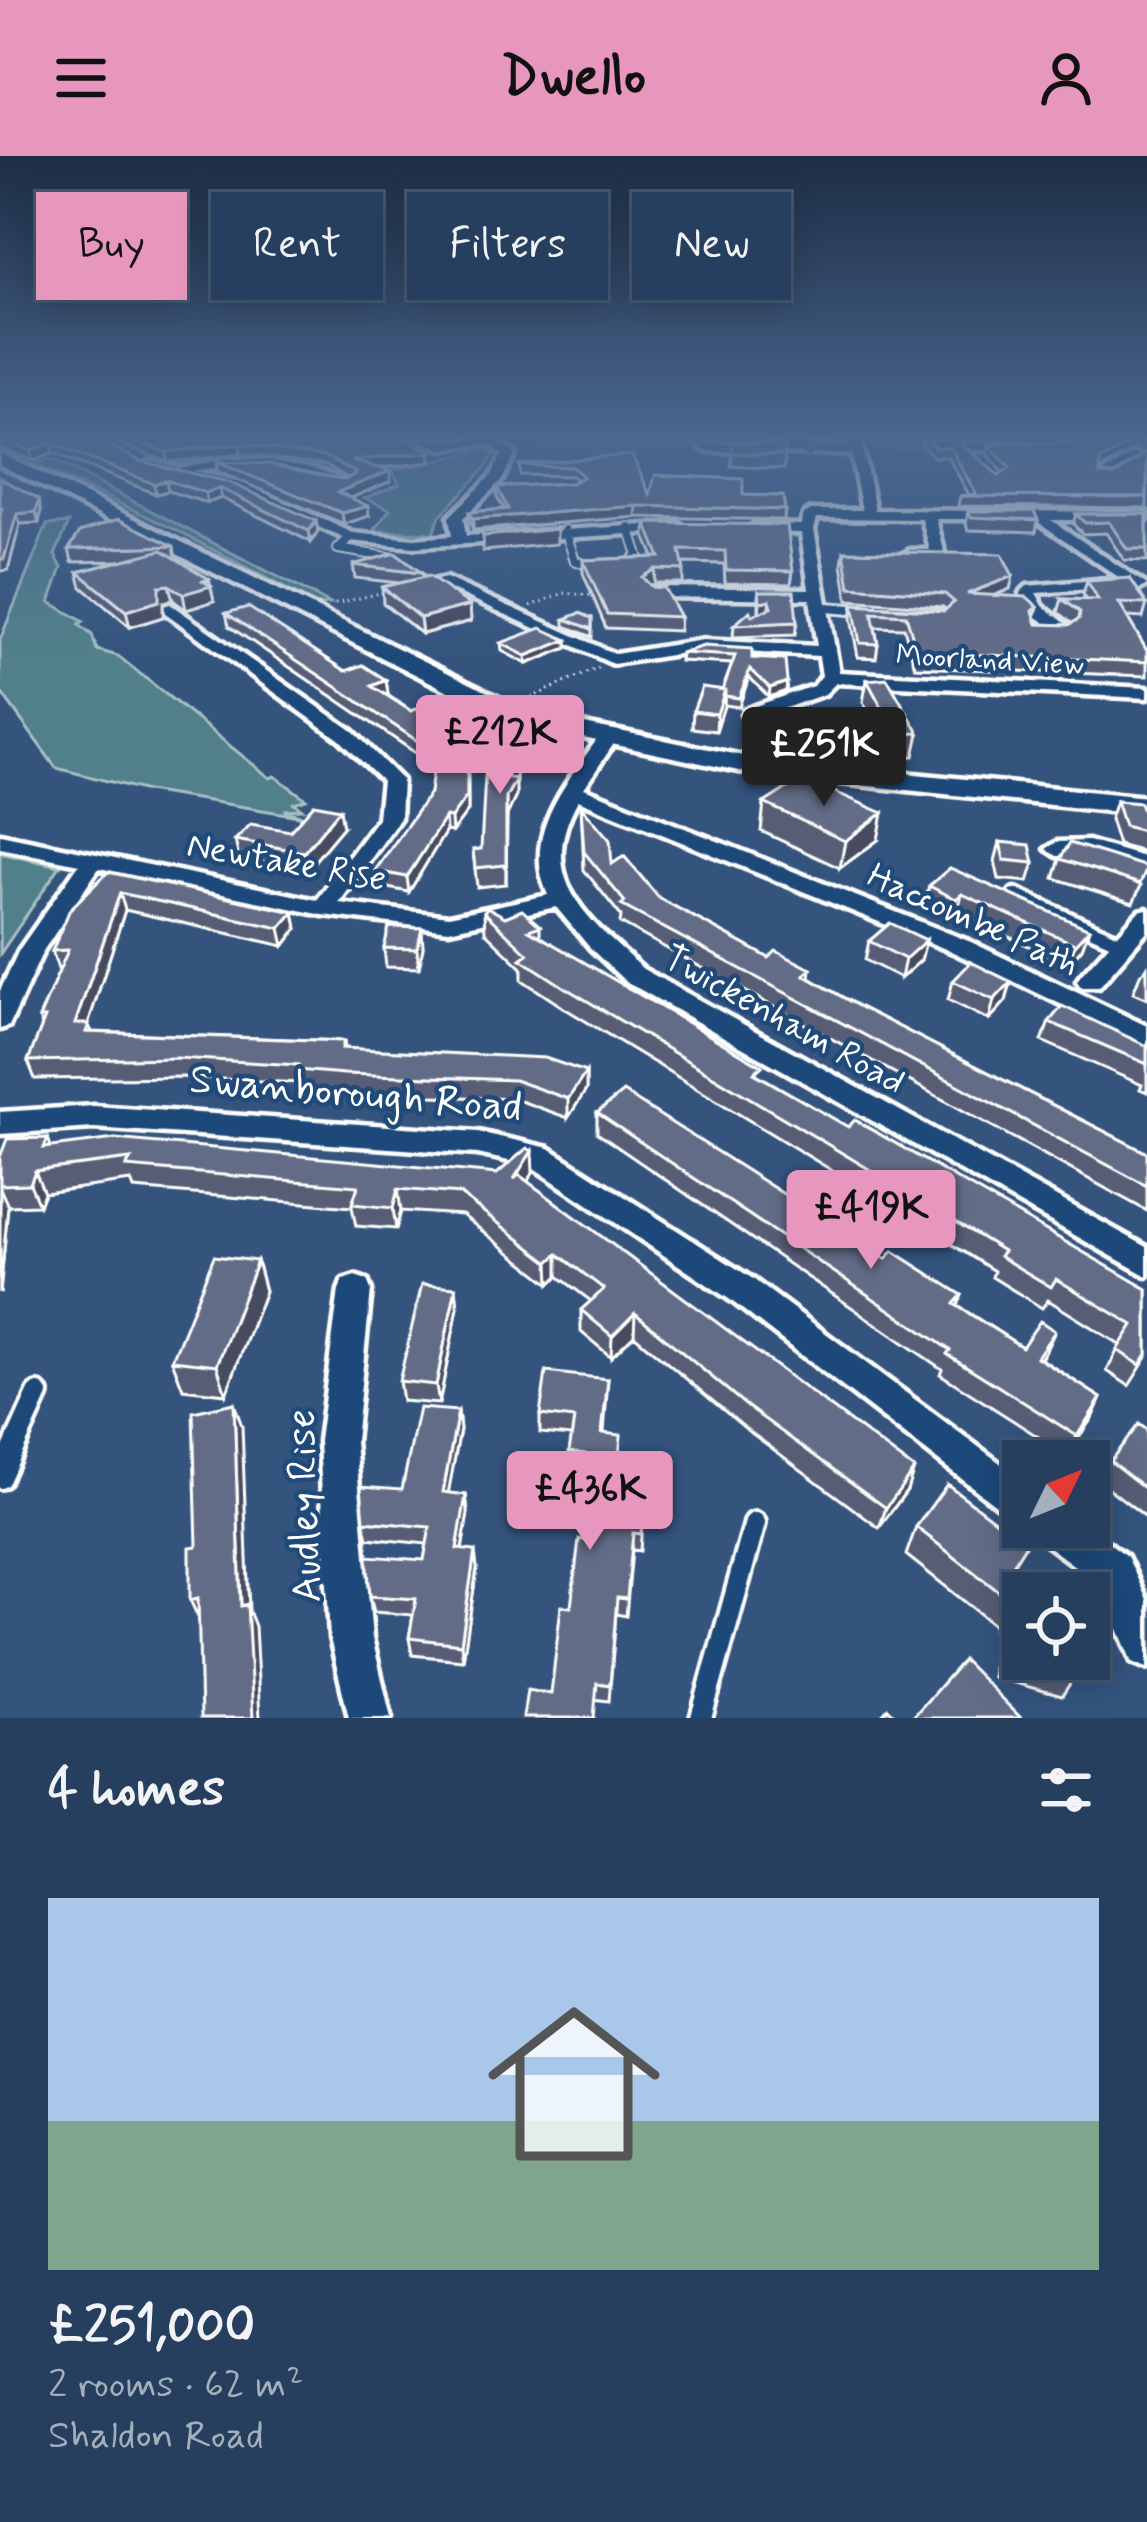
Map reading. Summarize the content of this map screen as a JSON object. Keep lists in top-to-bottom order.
{
  "streets": {
    "street": [
      "Moorland View",
      "Newtake Rise",
      "Haccombe Path",
      "Twickenham Road",
      "Swanborough Road",
      "Audley Rise"
    ]
  },
  "crossings": [
    ["Newtake Rise", "Twickenham Road"],
    ["Haccombe Path", "Twickenham Road"]
  ],
  "north": "top right",
  "page": {
    "header": "Dwello",
    "chip": [
      "Buy",
      "Rent",
      "Filters",
      "New"
    ],
    "price": [
      "£212K",
      "£251K",
      "£419K",
      "£436K"
    ],
    "heading": "4 homes",
    "list": [
      {
        "name": "£251,000",
        "note": "2 rooms · 62 m² · Shaldon Road"
      }
    ]
  }
}
